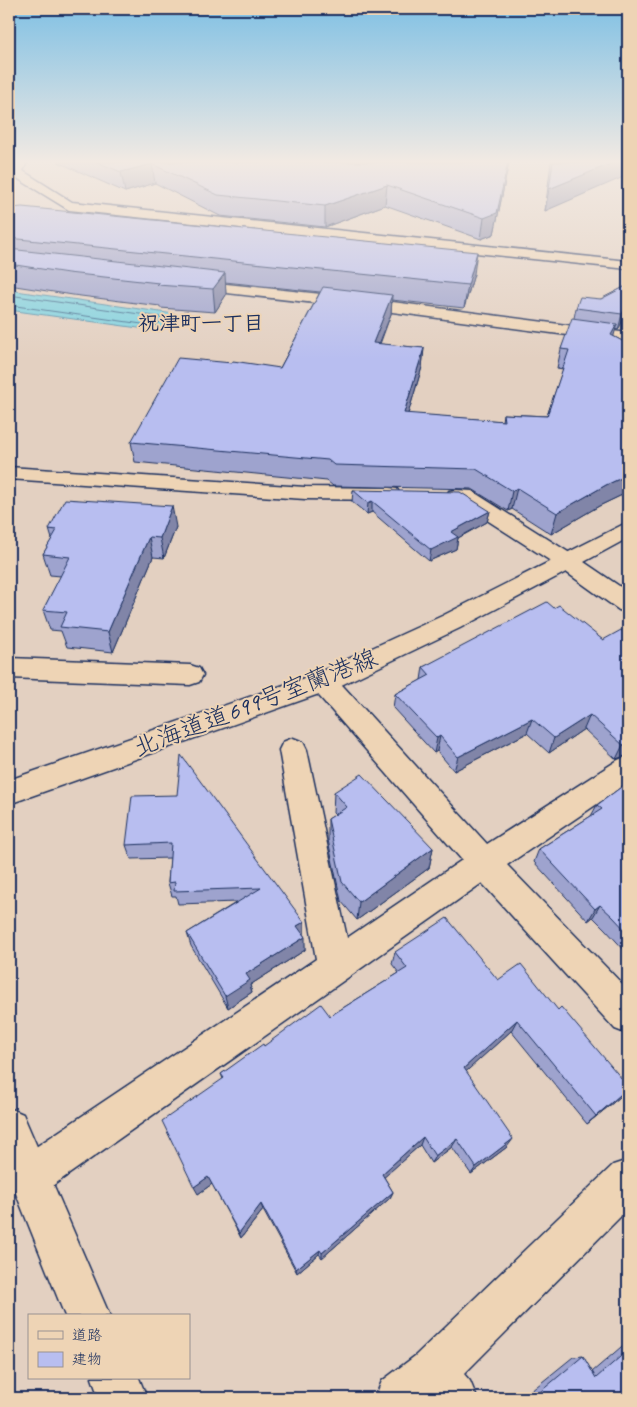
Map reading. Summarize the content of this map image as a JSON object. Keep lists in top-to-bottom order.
{
  "streets": {
    "street": ["北海道道699号室蘭港線"]
  },
  "districts": ["祝津町一丁目"],
  "legend": ["道路", "建物"]
}
